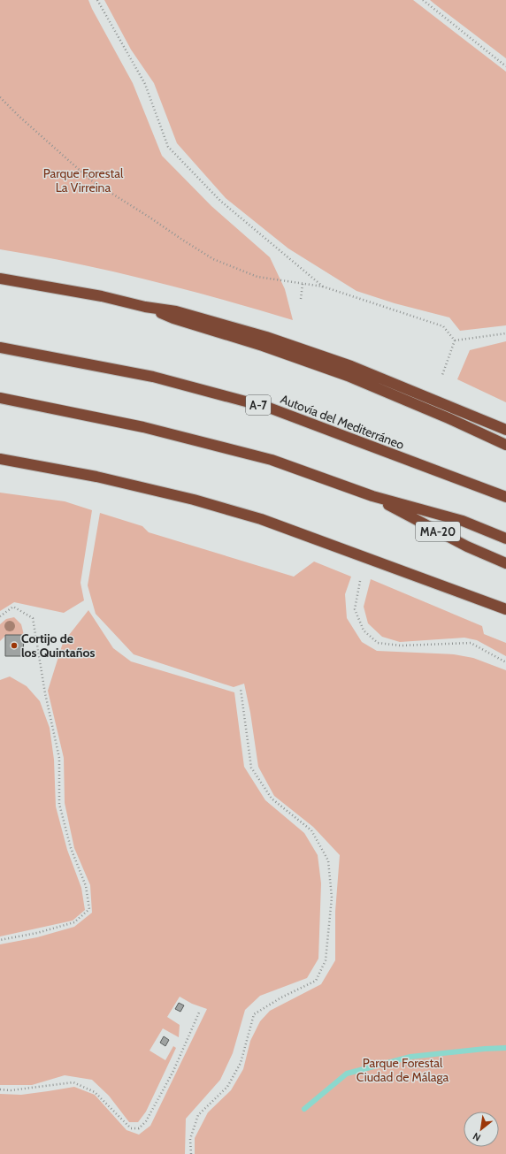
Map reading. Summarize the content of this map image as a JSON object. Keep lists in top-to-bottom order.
{
  "streets": {
    "highway": ["A-7", "Autovía del Mediterráneo", "MA-20"]
  },
  "parks": ["Parque Forestal La Virreina", "Parque Forestal Ciudad de Málaga"],
  "places": ["Cortijo de los Quintaños"],
  "north": "bottom left"
}
